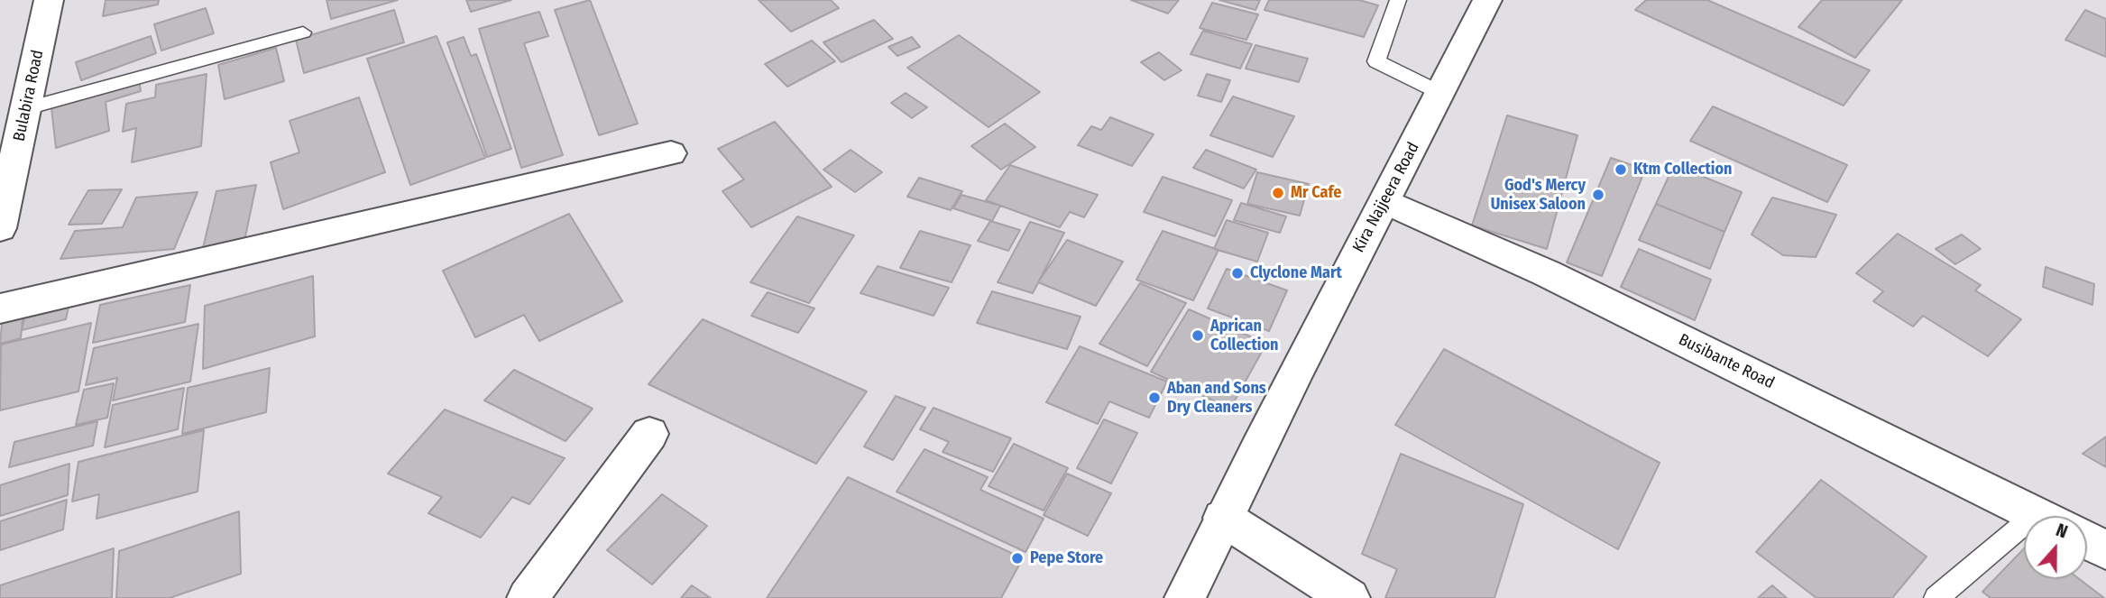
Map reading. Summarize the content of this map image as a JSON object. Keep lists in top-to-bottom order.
{
  "streets": {
    "street": ["Bulabira Road", "Kira Najjeera Road", "Busibante Road"]
  },
  "crossings": [
    ["Kira Najjeera Road", "Busibante Road"]
  ],
  "places": [
    "Ktm Collection",
    "Mr Cafe",
    "God's Mercy Unisex Saloon",
    "Clyclone Mart",
    "Aprican Collection",
    "Aban and Sons Dry Cleaners",
    "Pepe Store"
  ],
  "north": "top"
}
